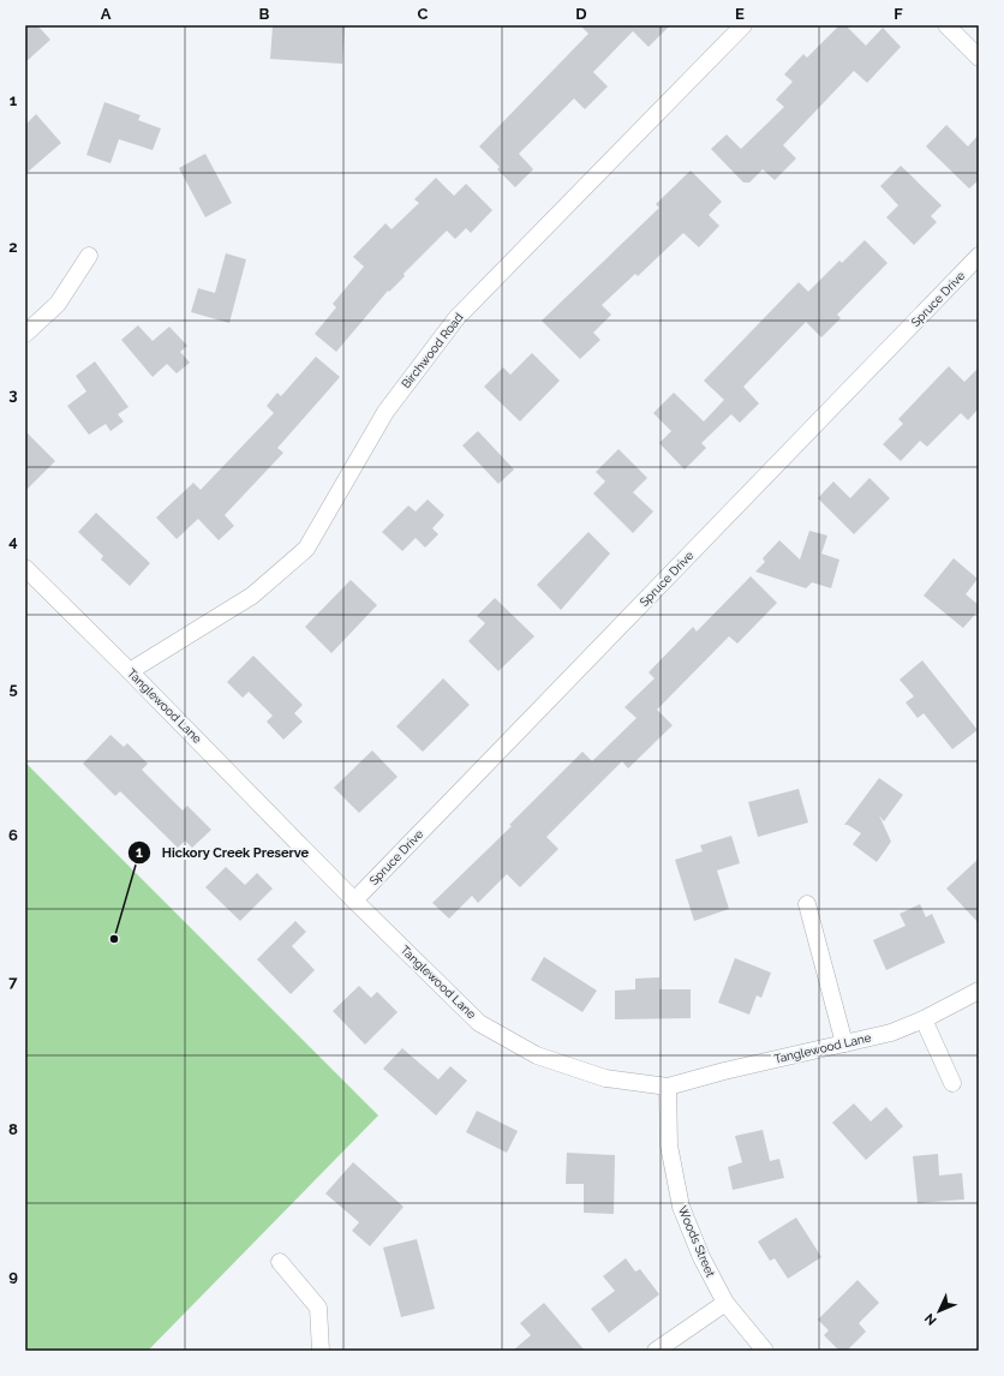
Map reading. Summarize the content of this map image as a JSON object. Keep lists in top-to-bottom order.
{
  "streets": {
    "street": [
      "Spruce Drive",
      "Birchwood Road",
      "Tanglewood Lane",
      "Woods Street"
    ]
  },
  "crossings": [
    ["Spruce Drive", "Tanglewood Lane"],
    ["Birchwood Road", "Tanglewood Lane"],
    ["Tanglewood Lane", "Woods Street"]
  ],
  "places": ["Hickory Creek Preserve"],
  "north": "bottom left",
  "grid": {
    "columns": [
      "A",
      "B",
      "C",
      "D",
      "E",
      "F"
    ],
    "rows": [
      "1",
      "2",
      "3",
      "4",
      "5",
      "6",
      "7",
      "8",
      "9"
    ]
  }
}
